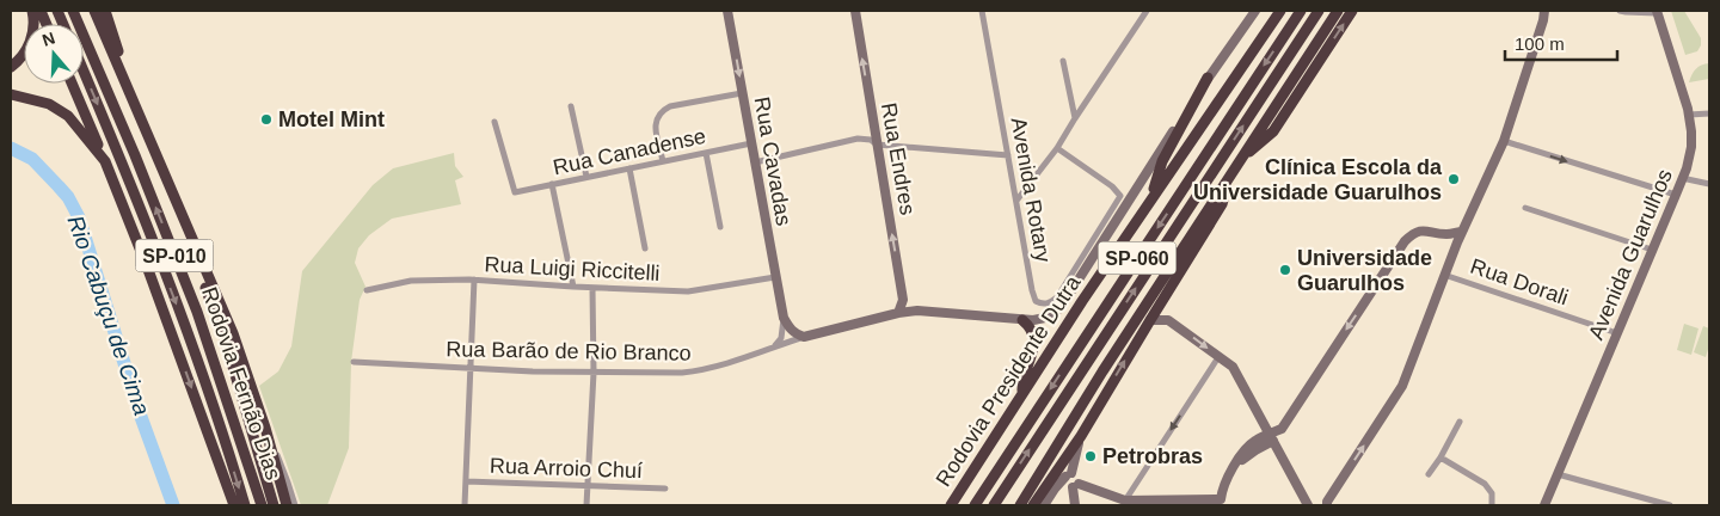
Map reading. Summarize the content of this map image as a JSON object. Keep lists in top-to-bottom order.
{
  "streets": {
    "highway": [
      "SP-010",
      "SP-060",
      "Rodovia Presidente Dutra",
      "Rodovia Fernão Dias"
    ],
    "street": [
      "Rua Canadense",
      "Rua Endres",
      "Rua Cavadas",
      "Avenida Rotary",
      "Avenida Guarulhos",
      "Rua Luigi Riccitelli",
      "Rua Dorali",
      "Rua Barão de Rio Branco",
      "Rua Arroio Chuí"
    ]
  },
  "crossings": [
    ["Rua Canadense", "Rua Cavadas"],
    ["Rua Endres", "Rua Barão de Rio Branco"],
    ["Rua Cavadas", "Rua Luigi Riccitelli"],
    ["Rua Cavadas", "Rua Barão de Rio Branco"],
    ["Avenida Guarulhos", "Rua Dorali"]
  ],
  "one_way": ["Rua Endres"],
  "water": ["Rio Cabuçu de Cima"],
  "places": [
    "Motel Mint",
    "Clínica Escola da Universidade Guarulhos",
    "Universidade Guarulhos",
    "Petrobras"
  ],
  "scale_bar": "100 m",
  "north": "top"
}
